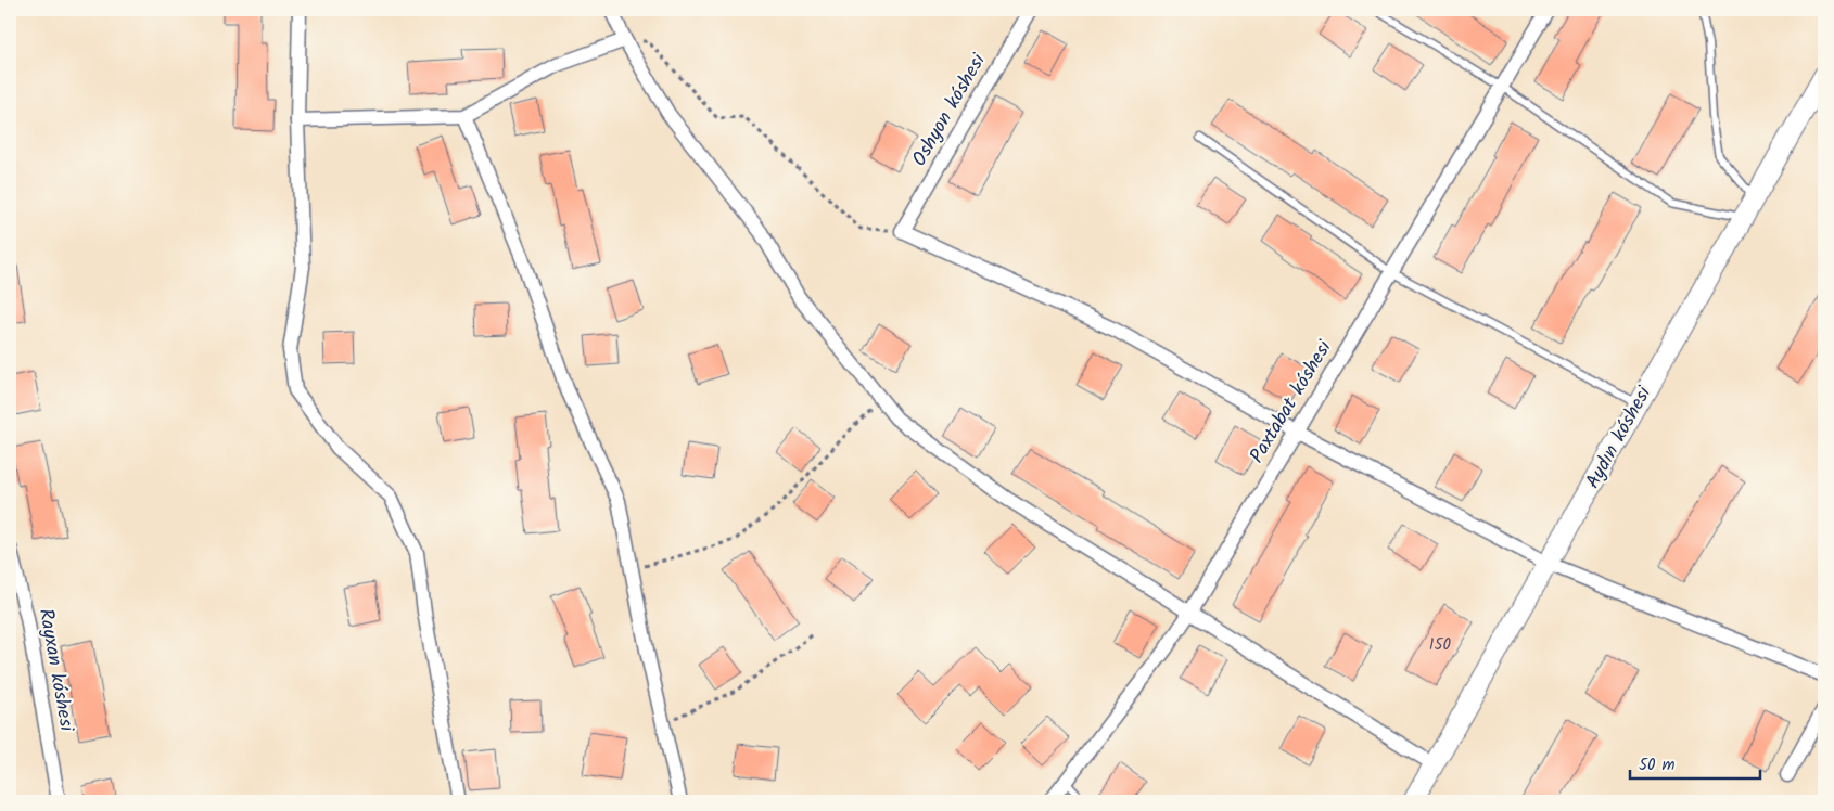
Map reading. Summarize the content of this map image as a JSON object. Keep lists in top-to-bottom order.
{
  "streets": {
    "street": [
      "Oshyon kóshesi",
      "Paxtabat kóshesi",
      "Aydın kóshesi",
      "Rayxan kóshesi"
    ]
  },
  "house_numbers": ["150"],
  "scale_bar": "50 m"
}
